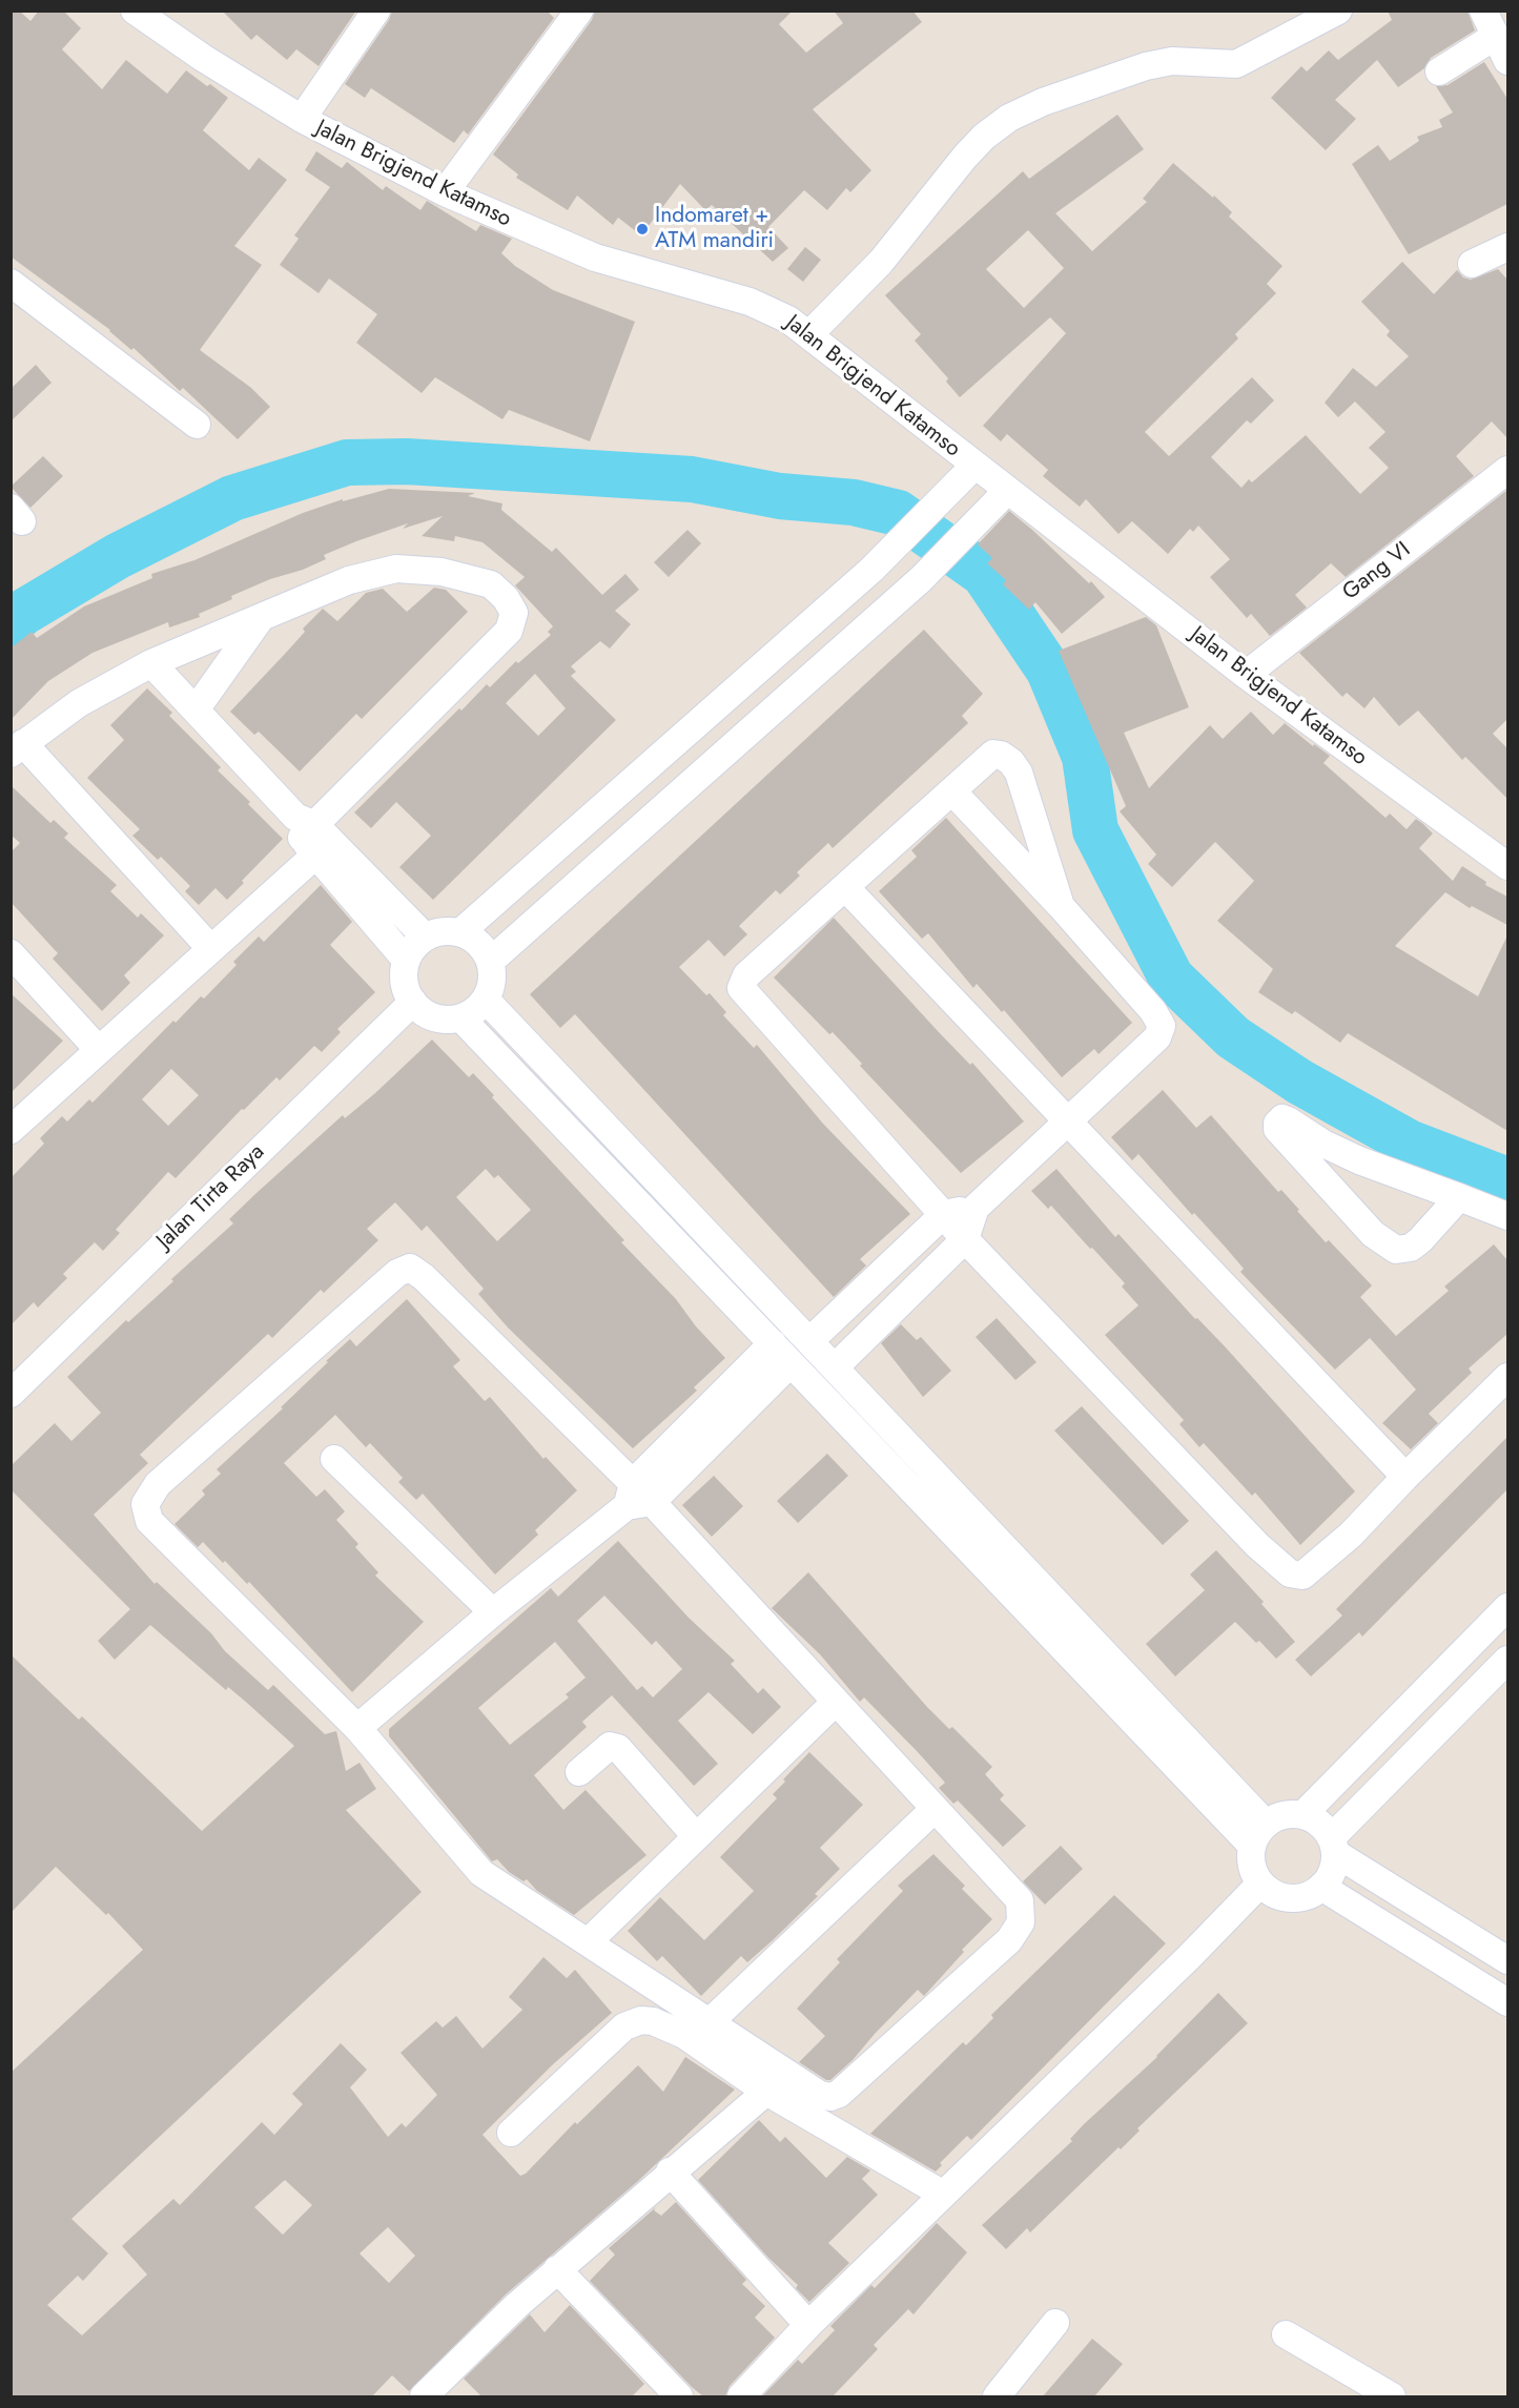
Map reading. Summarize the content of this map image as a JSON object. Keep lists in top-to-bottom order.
{
  "streets": {
    "street": ["Jalan Brigjend Katamso", "Gang VI", "Jalan Tirta Raya"]
  },
  "crossings": [
    ["Jalan Brigjend Katamso", "Gang VI"]
  ],
  "places": ["Indomaret + ATM mandiri"]
}
